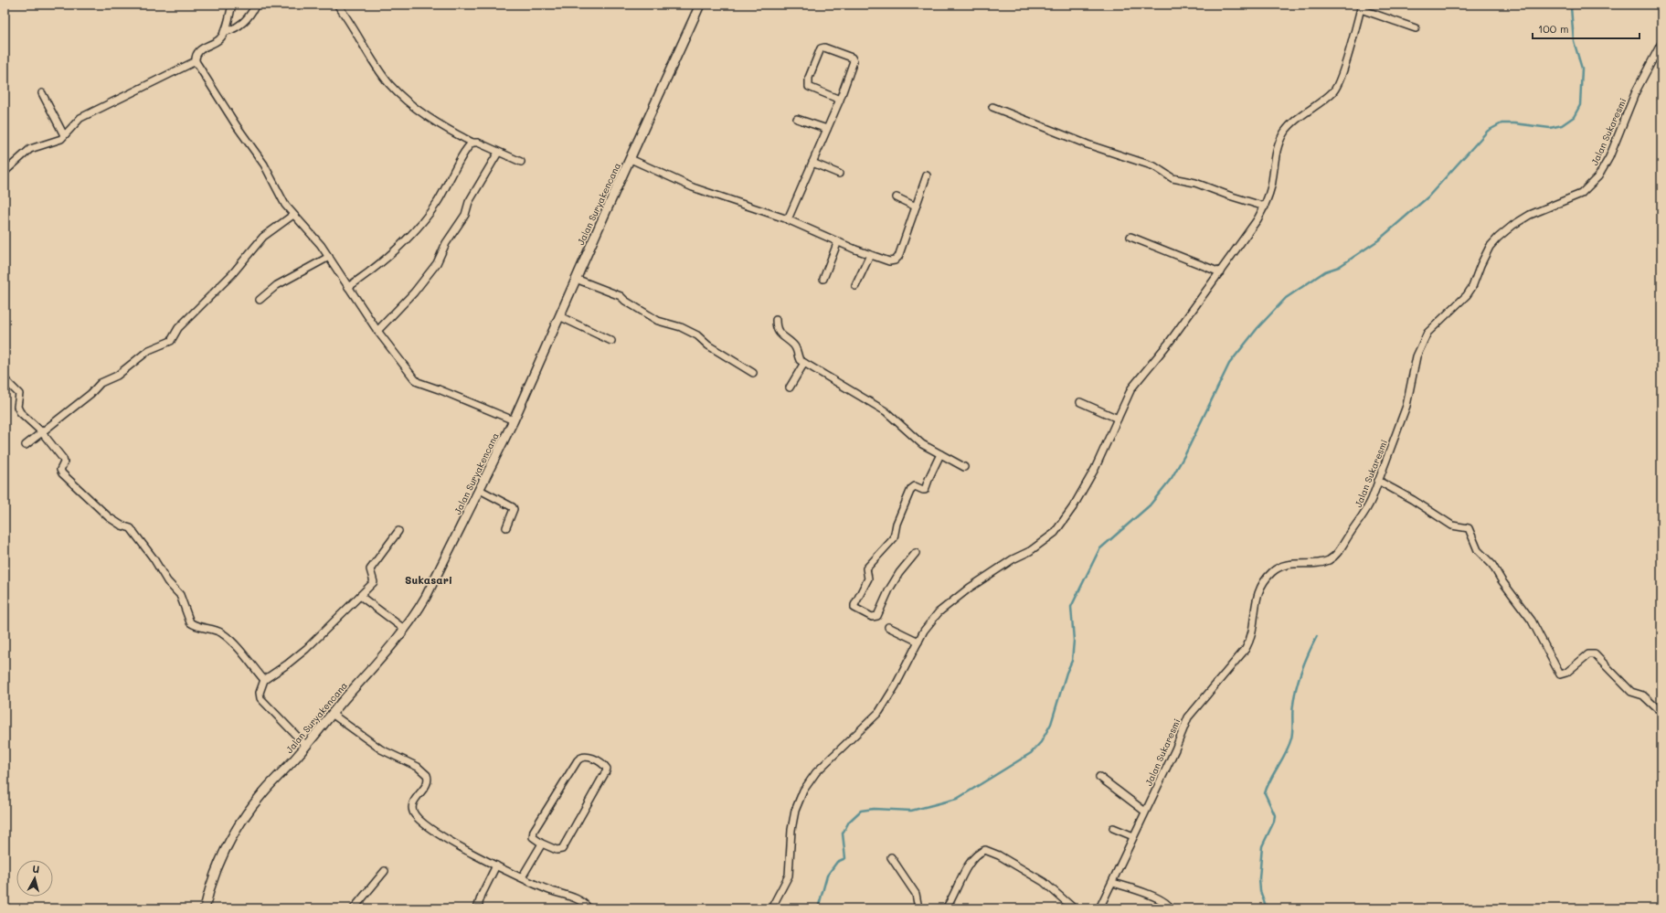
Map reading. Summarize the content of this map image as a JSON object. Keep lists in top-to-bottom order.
{
  "streets": {
    "street": ["Jalan Sukaresmi", "Jalan Suryakencana"]
  },
  "districts": ["Sukasari"],
  "scale_bar": "100 m",
  "north": "top"
}
